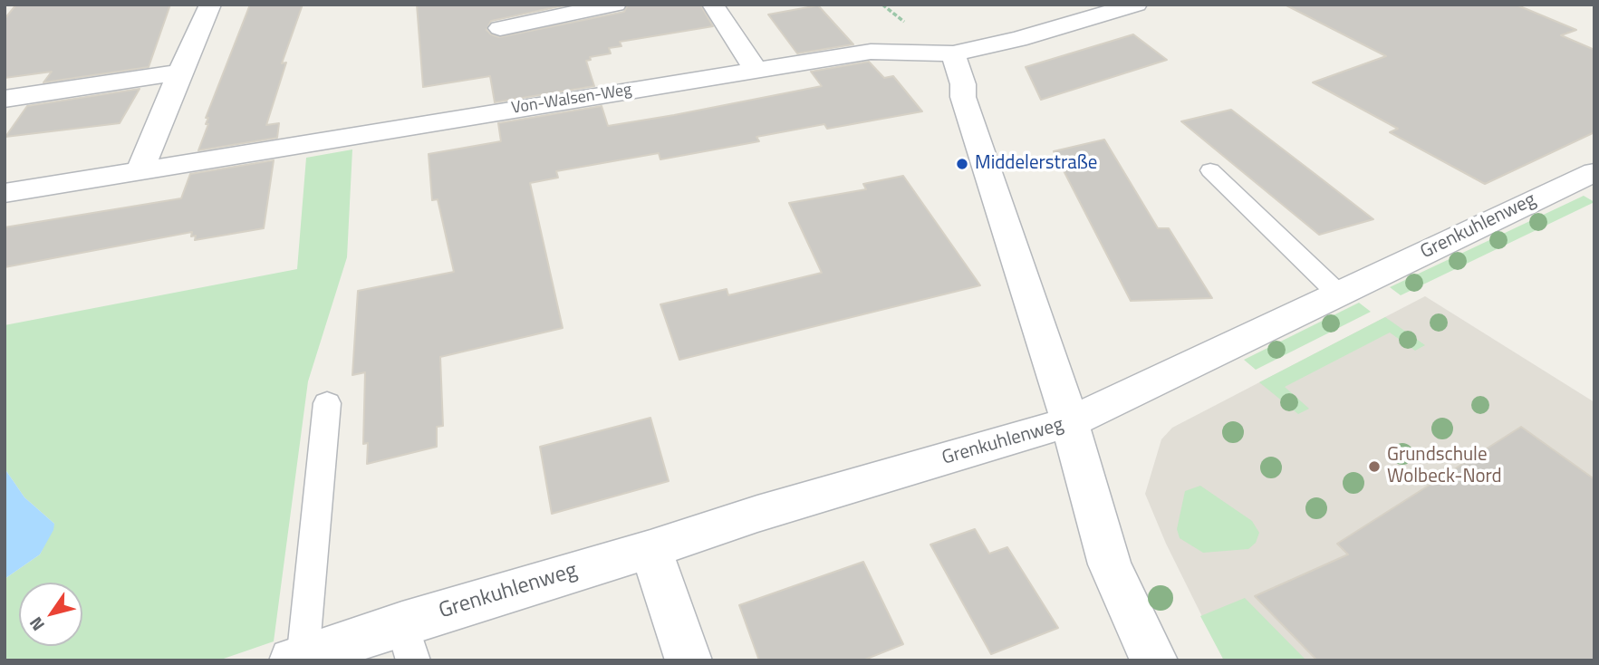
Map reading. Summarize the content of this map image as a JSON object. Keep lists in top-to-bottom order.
{
  "streets": {
    "street": ["Von-Walsen-Weg", "Grenkuhlenweg"]
  },
  "places": ["Middelerstraße", "Grundschule Wolbeck-Nord"],
  "north": "bottom left"
}
